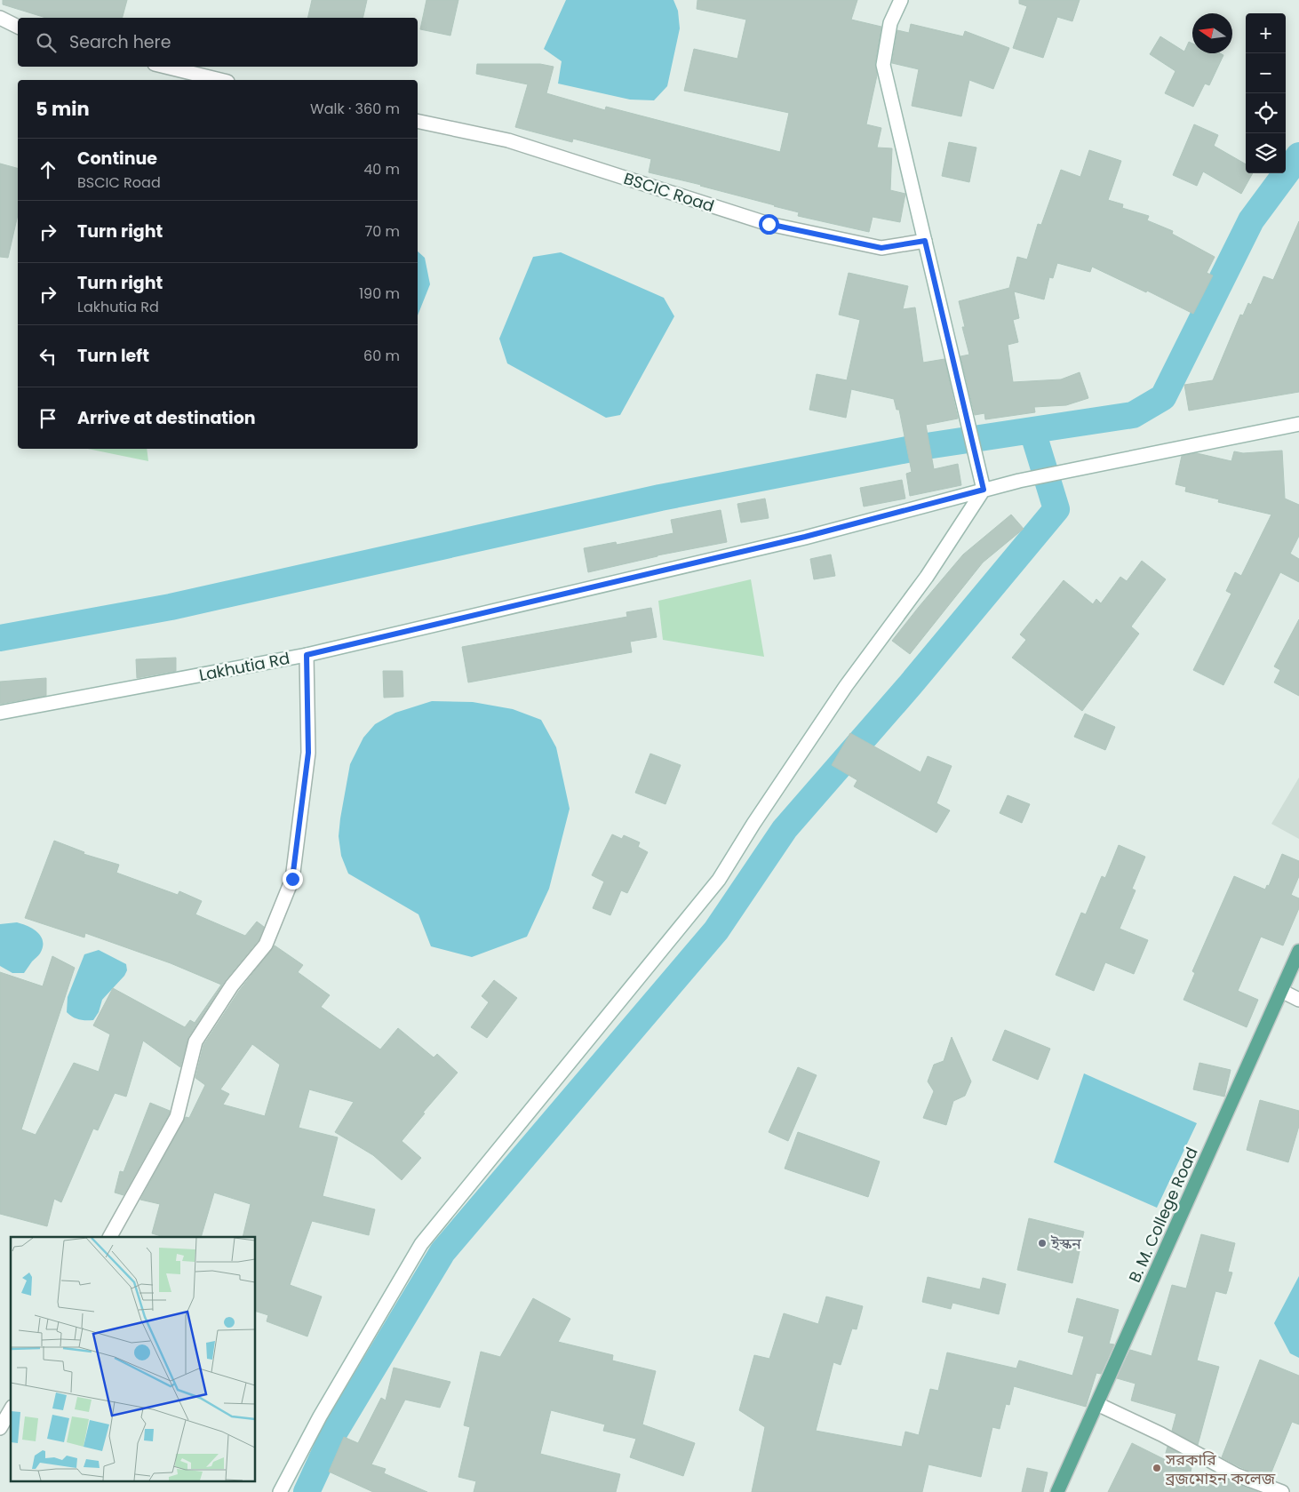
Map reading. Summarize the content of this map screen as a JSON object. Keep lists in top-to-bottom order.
{
  "streets": {
    "main road": ["B. M. College Road"],
    "street": ["BSCIC Road", "Lakhutia Rd"]
  },
  "places": ["ইস্কন", "সরকারি ব্রজমোহন কলেজ"],
  "north": "left",
  "page": {
    "map_buttons": ["+", "−"],
    "search": "Search here",
    "heading": ["5 min", "Walk · 360 m"],
    "list": [
      ["Continue", "BSCIC Road", "40 m"],
      ["Turn right", "70 m"],
      ["Turn right", "Lakhutia Rd", "190 m"],
      ["Turn left", "60 m"],
      "Arrive at destination"
    ]
  }
}
